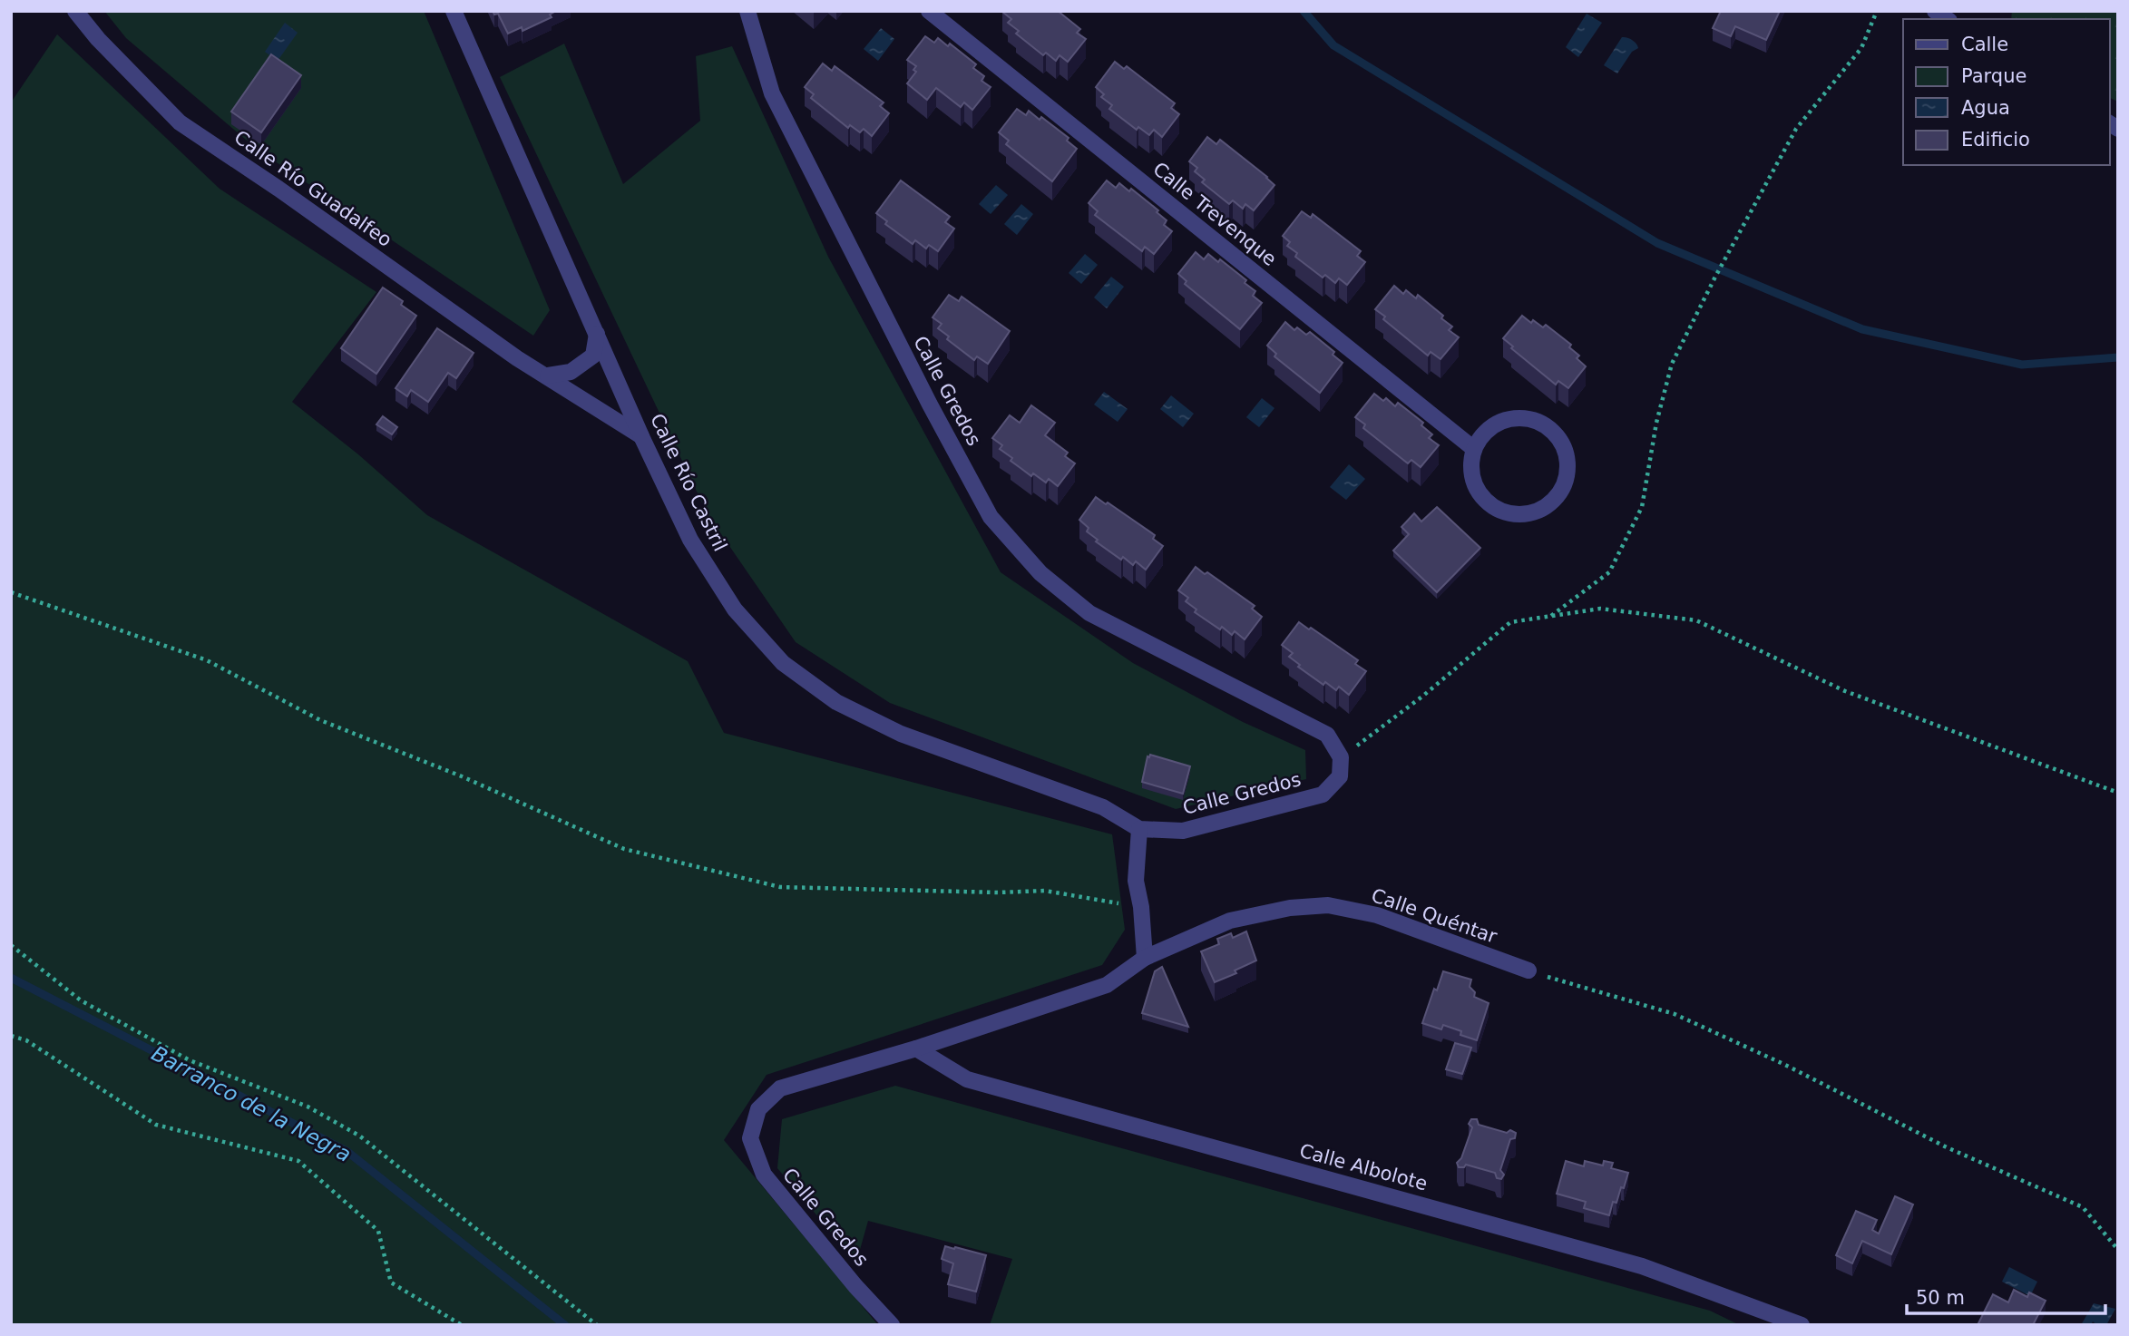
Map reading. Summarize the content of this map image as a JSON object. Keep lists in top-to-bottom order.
{
  "streets": {
    "street": [
      "Calle Río Guadalfeo",
      "Calle Trevenque",
      "Calle Gredos",
      "Calle Río Castril",
      "Calle Quéntar",
      "Calle Albolote"
    ]
  },
  "crossings": [
    ["Calle Río Guadalfeo", "Calle Río Castril"],
    ["Calle Gredos", "Calle Río Castril"],
    ["Calle Gredos", "Calle Quéntar"],
    ["Calle Gredos", "Calle Albolote"]
  ],
  "water": ["Barranco de la Negra"],
  "legend": [
    "Calle",
    "Parque",
    "Agua",
    "Edificio"
  ],
  "scale_bar": "50 m"
}
